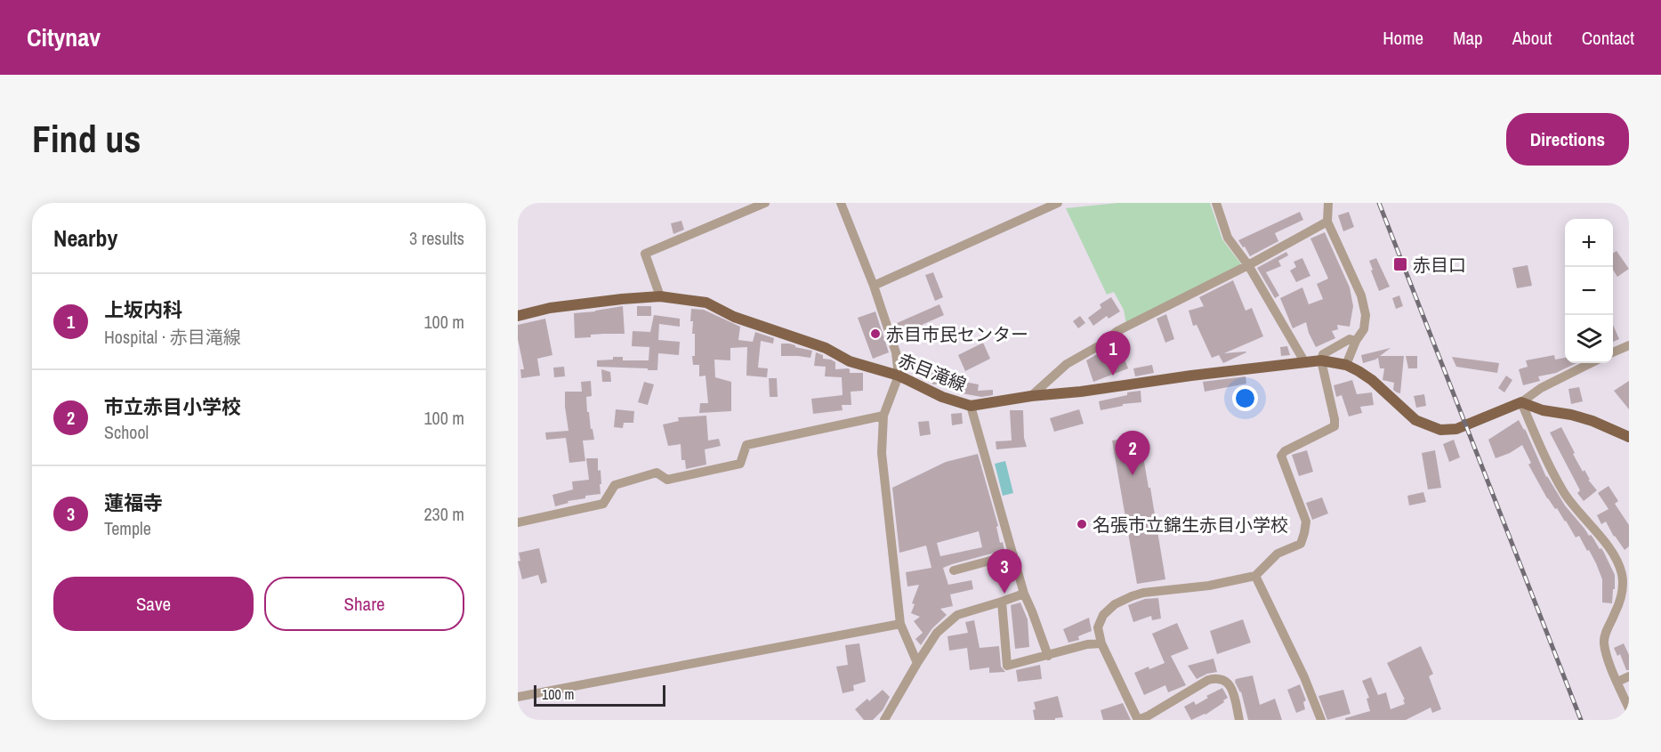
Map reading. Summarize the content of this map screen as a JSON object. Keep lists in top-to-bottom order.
{
  "streets": {
    "main road": ["赤目滝線"]
  },
  "places": {
    "transit": ["赤目口"],
    "other": ["赤目市民センター", "名張市立錦生赤目小学校"]
  },
  "scale_bar": "100 m",
  "page": {
    "header": "Citynav",
    "nav": [
      "Home",
      "Map",
      "About",
      "Contact"
    ],
    "buttons": [
      "Directions",
      ["Save", "Share"]
    ],
    "title": "Find us",
    "heading": ["Nearby", "3 results"],
    "map_buttons": ["+", "−"],
    "list": [
      {
        "mark": "1",
        "name": "上坂内科",
        "note": "Hospital · 赤目滝線",
        "value": "100 m"
      },
      {
        "mark": "2",
        "name": "市立赤目小学校",
        "note": "School",
        "value": "100 m"
      },
      {
        "mark": "3",
        "name": "蓮福寺",
        "note": "Temple",
        "value": "230 m"
      }
    ],
    "pins": ["1", "2", "3"],
    "scale": "100 m"
  }
}
